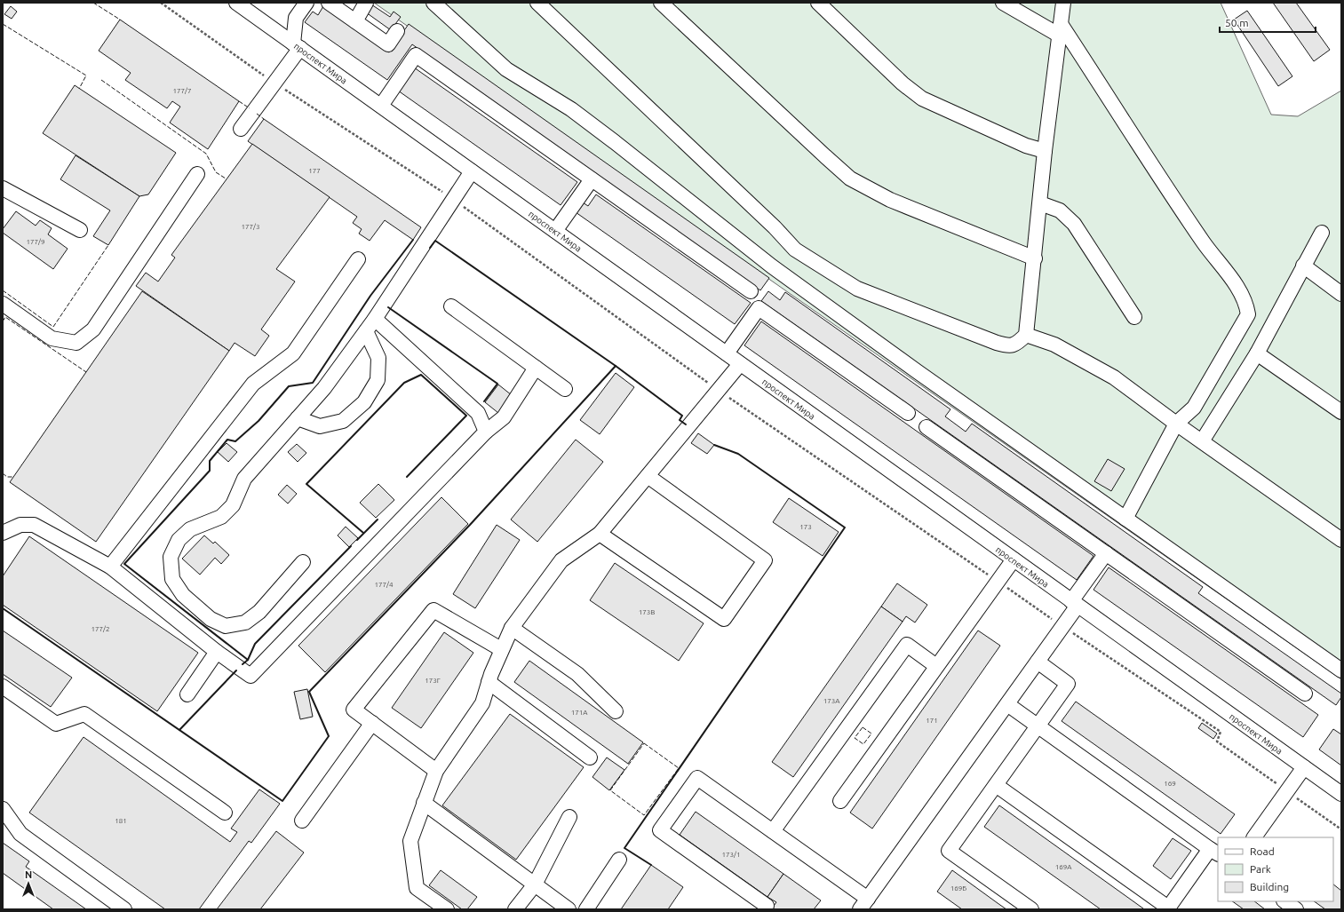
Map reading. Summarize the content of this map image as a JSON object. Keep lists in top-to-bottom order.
{
  "streets": {
    "street": ["проспект Мира"]
  },
  "house_numbers": [
    "177/7",
    "177",
    "177/3",
    "177/9",
    "173",
    "177/4",
    "173В",
    "177/2",
    "173Г",
    "173А",
    "171А",
    "171",
    "169",
    "181",
    "173/1",
    "169А",
    "169Б"
  ],
  "legend": ["Road", "Park", "Building"],
  "scale_bar": "50 m",
  "north": "top"
}
